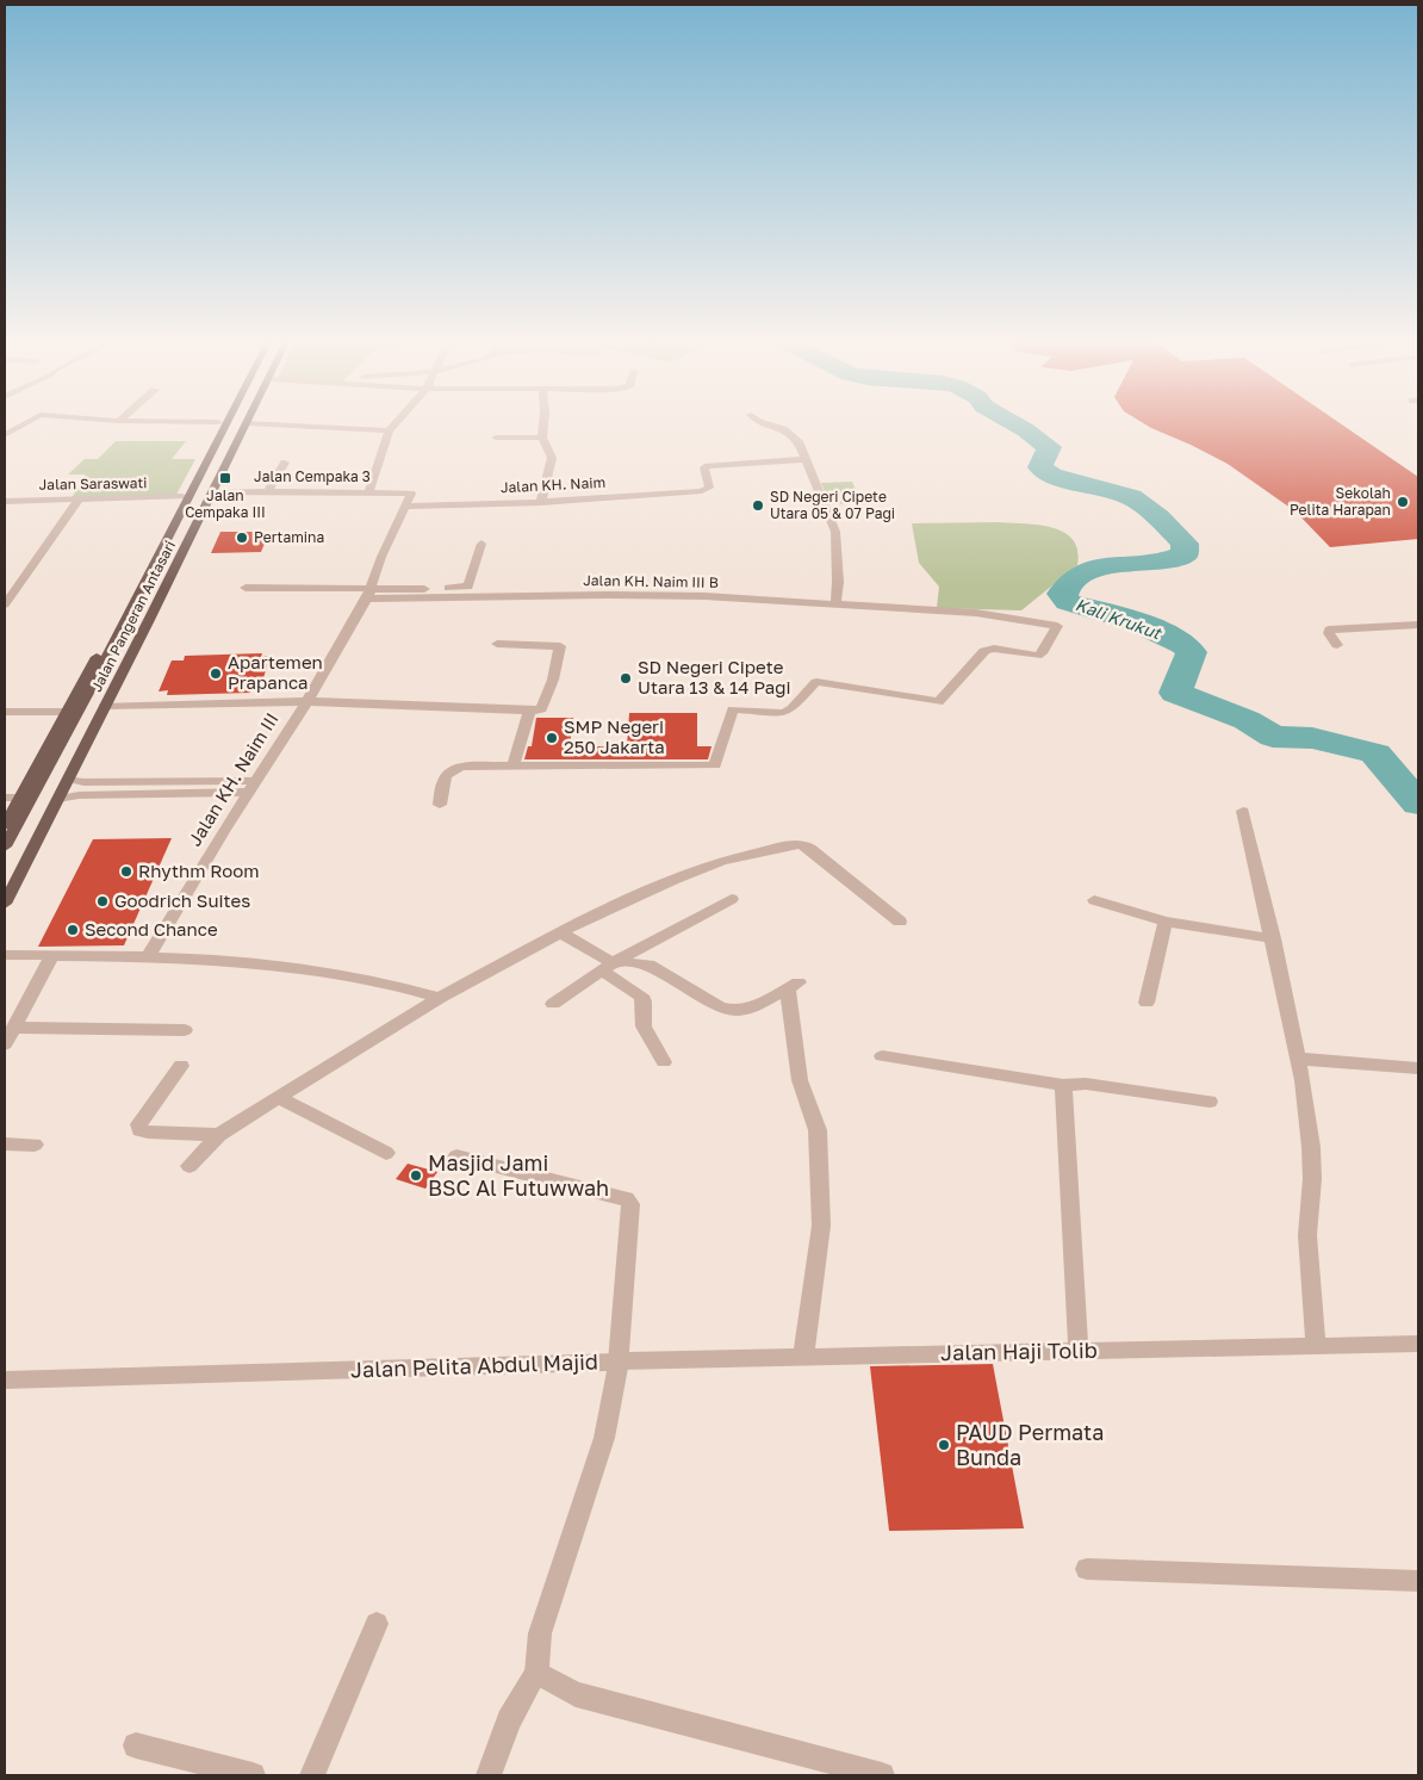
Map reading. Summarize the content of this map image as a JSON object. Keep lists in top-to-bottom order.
{
  "streets": {
    "main road": ["Jalan Pangeran Antasari"],
    "street": [
      "Jalan Cempaka 3",
      "Jalan Saraswati",
      "Jalan KH. Naim",
      "Jalan KH. Naim III B",
      "Jalan KH. Naim III",
      "Jalan Haji Tolib",
      "Jalan Pelita Abdul Majid"
    ]
  },
  "crossings": [
    ["Jalan Cempaka 3", "Jalan Pangeran Antasari"],
    ["Jalan Cempaka 3", "Jalan KH. Naim III"],
    ["Jalan Saraswati", "Jalan Pangeran Antasari"],
    ["Jalan KH. Naim", "Jalan KH. Naim III"],
    ["Jalan KH. Naim III B", "Jalan KH. Naim III"],
    ["Jalan Haji Tolib", "Jalan Pelita Abdul Majid"]
  ],
  "water": ["Kali Krukut"],
  "places": {
    "transit": ["Jalan Cempaka III"],
    "other": [
      "Sekolah Pelita Harapan",
      "SD Negeri Cipete Utara 05 & 07 Pagi",
      "Pertamina",
      "Apartemen Prapanca",
      "SD Negeri Cipete Utara 13 & 14 Pagi",
      "SMP Negeri 250 Jakarta",
      "Rhythm Room",
      "Goodrich Suites",
      "Second Chance",
      "Masjid Jami BSC Al Futuwwah",
      "PAUD Permata Bunda"
    ]
  }
}
